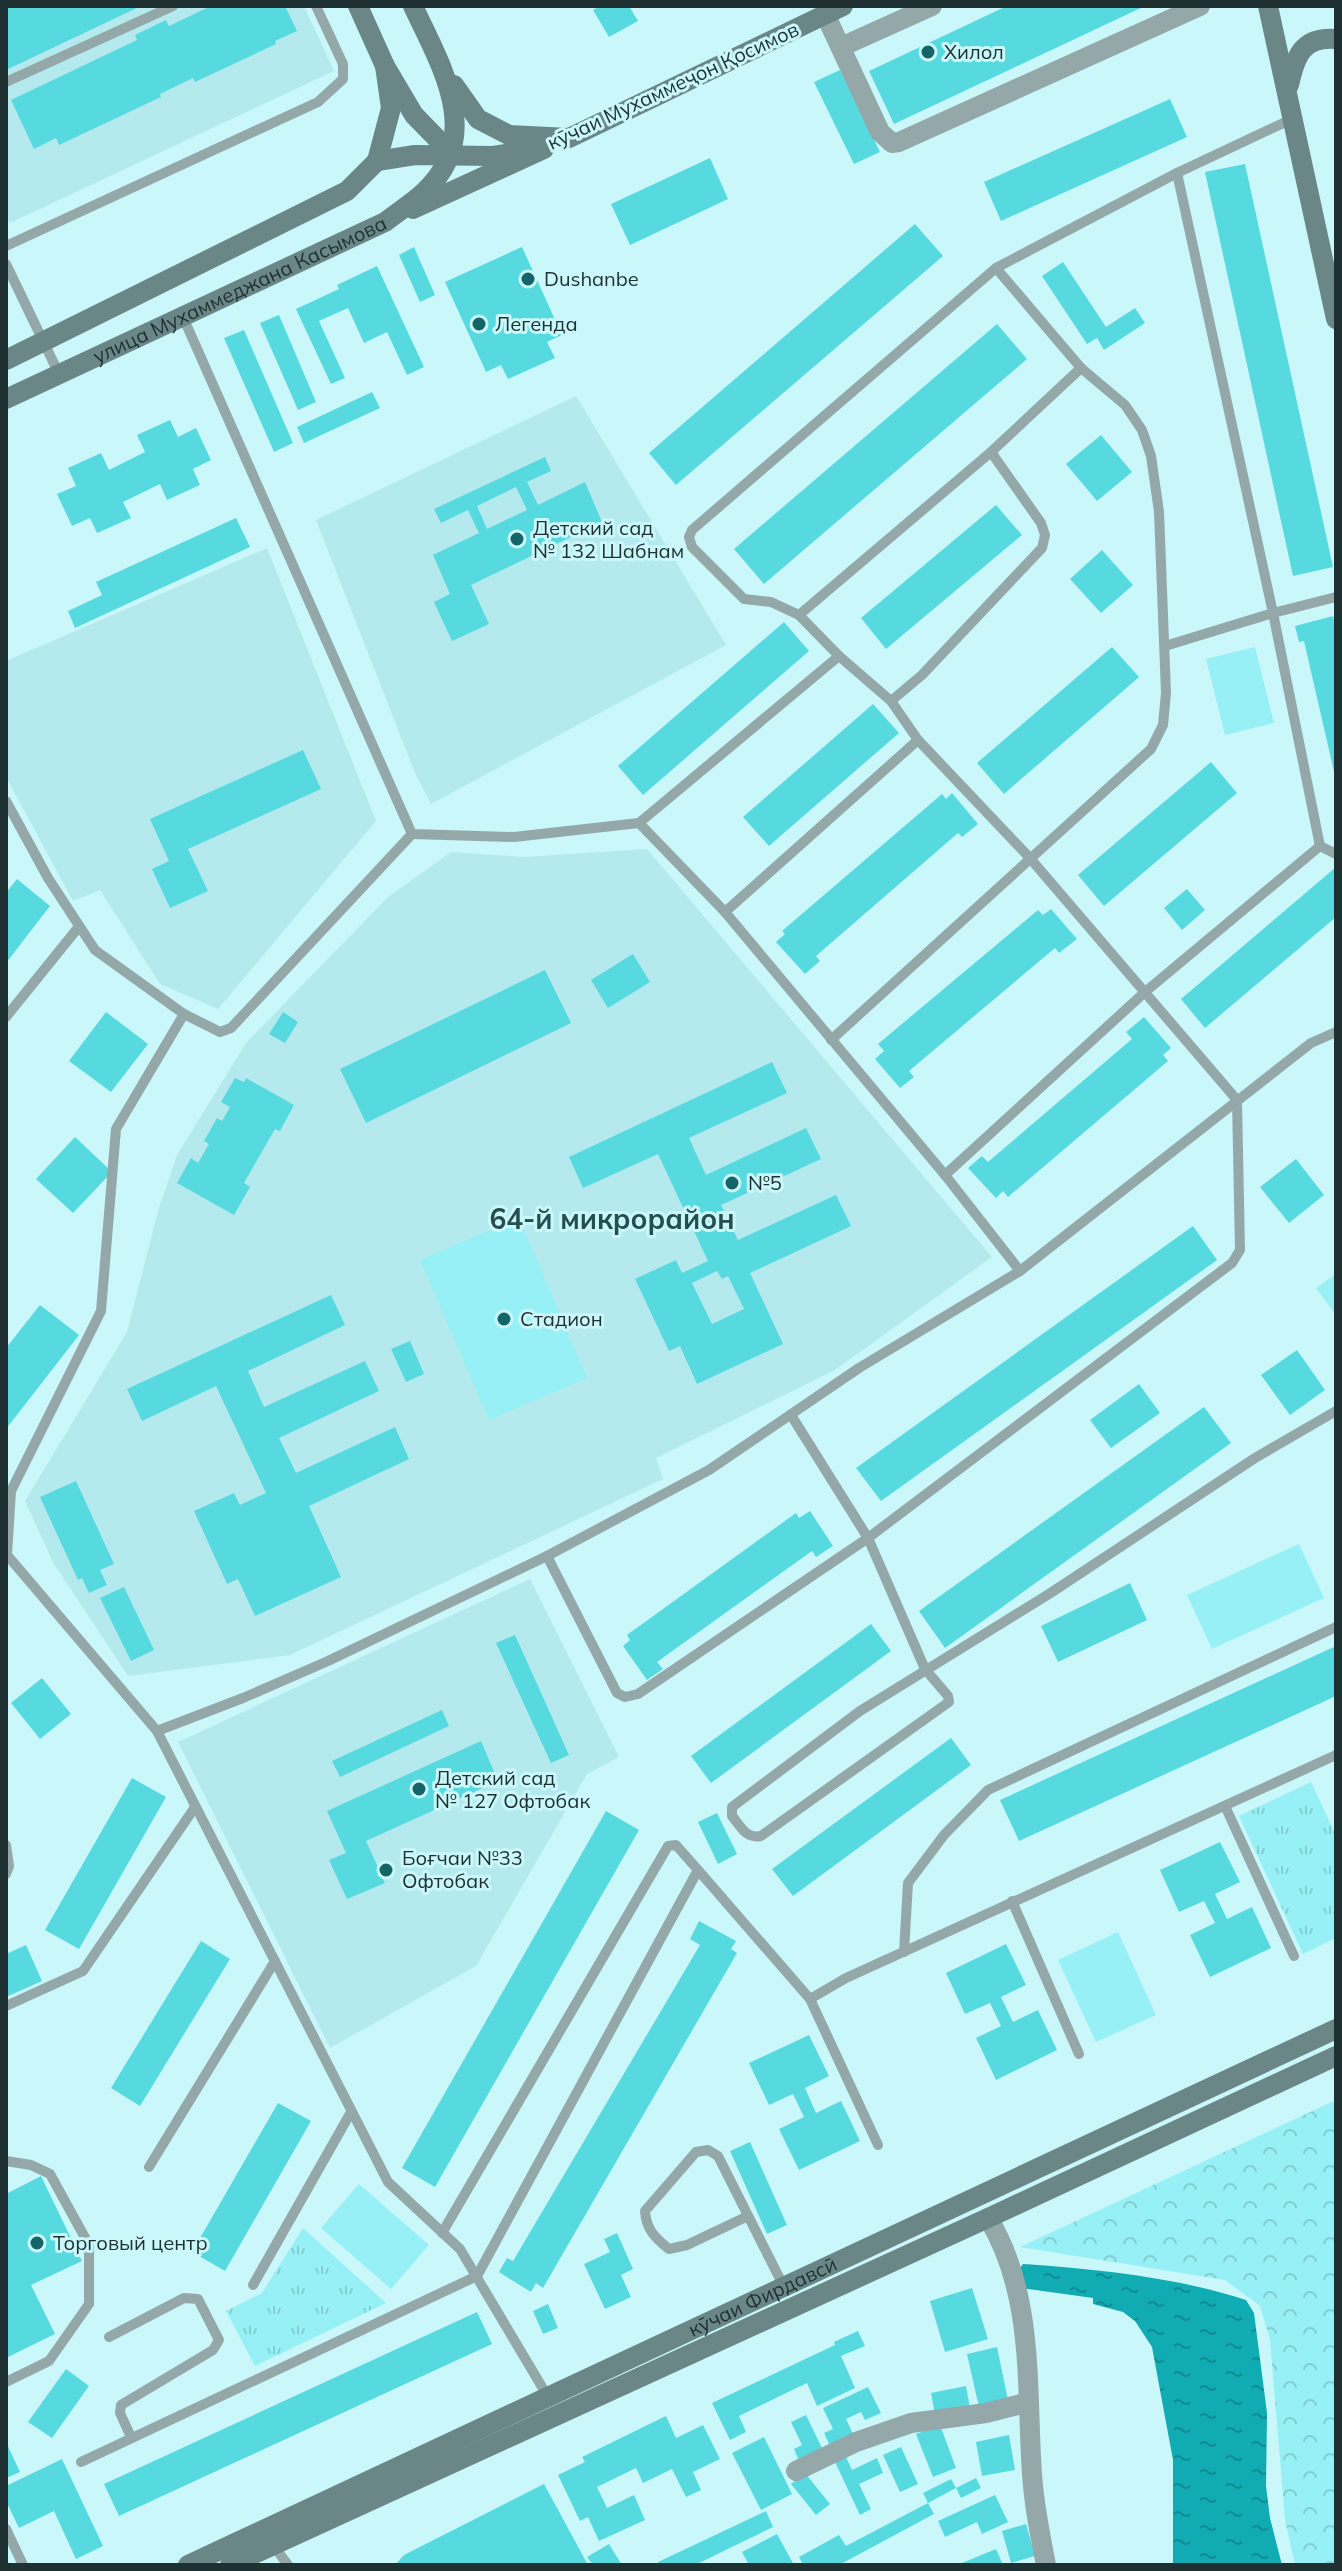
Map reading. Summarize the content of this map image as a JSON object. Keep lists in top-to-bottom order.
{
  "streets": {
    "street": ["кӯчаи Мухаммеҷон Қосимов", "улица Мухаммеджана Касымова", "кӯчаи Фирдавсӣ"]
  },
  "crossings": [
    ["кӯчаи Мухаммеҷон Қосимов", "улица Мухаммеджана Касымова"]
  ],
  "districts": ["64-й микрорайон"],
  "places": [
    "Хилол",
    "Dushanbe",
    "Легенда",
    "Детский сад № 132 Шабнам",
    "№5",
    "Стадион",
    "Детский сад № 127 Офтобак",
    "Боғчаи №33 Офтобак",
    "Торговый центр"
  ]
}
